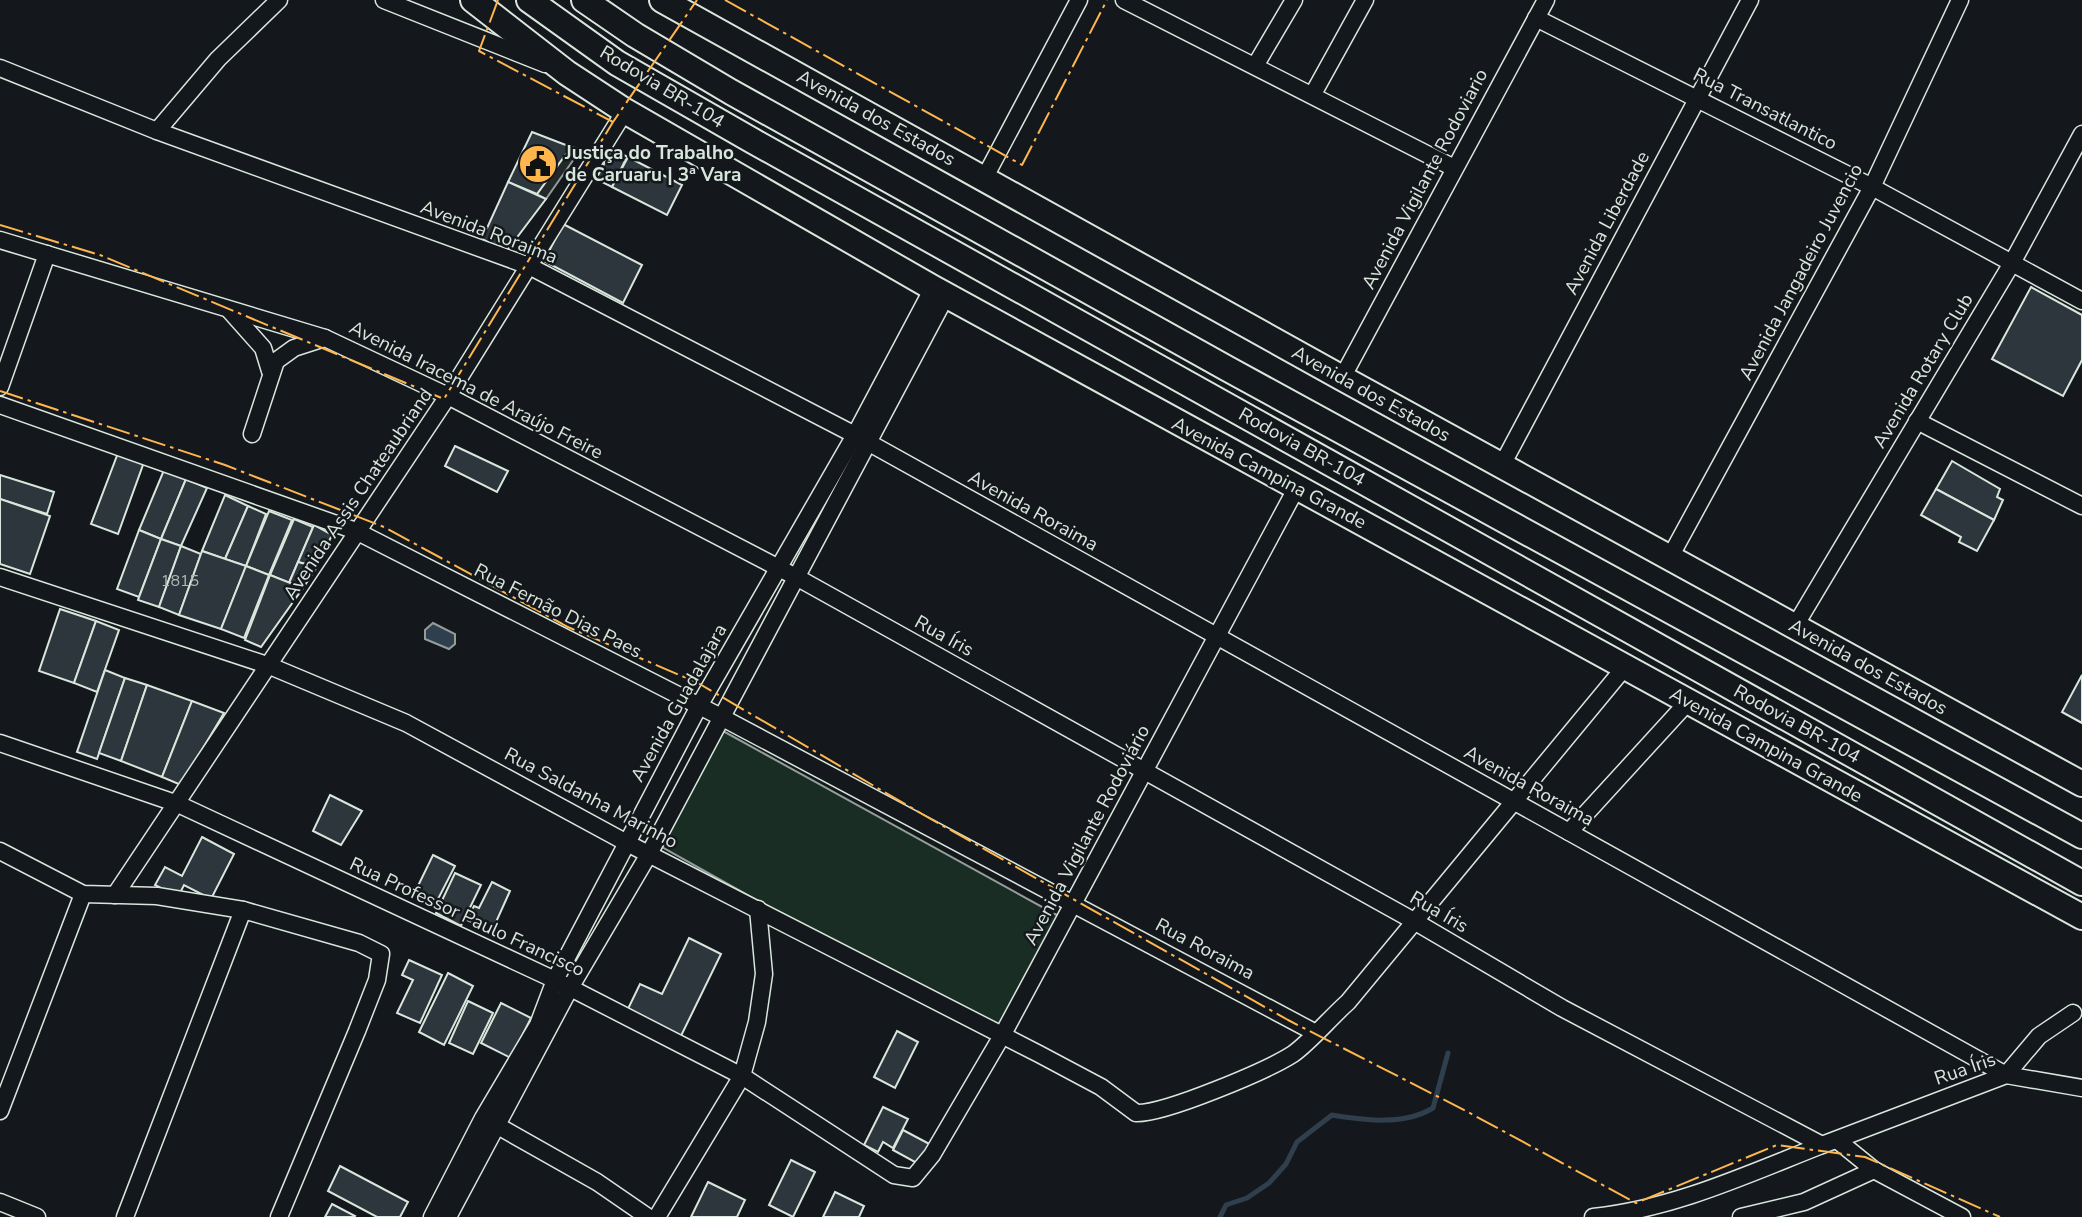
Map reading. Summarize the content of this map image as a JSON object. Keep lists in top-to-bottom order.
{
  "streets": {
    "main road": ["Rodovia BR-104", "Avenida dos Estados", "Avenida Campina Grande"],
    "street": [
      "Rua Transatlantico",
      "Avenida Vigilante Rodoviario",
      "Avenida Liberdade",
      "Avenida Roraima",
      "Avenida Jangadeiro Juvencio",
      "Avenida Rotary Club",
      "Avenida Iracema de Araújo Freire",
      "Avenida Assis Chateaubriand",
      "Rua Fernão Dias Paes",
      "Rua Íris",
      "Avenida Guadalajara",
      "Rua Saldanha Marinho",
      "Avenida Vigilante Rodoviário",
      "Rua Professor Paulo Francisco",
      "Rua Roraima"
    ]
  },
  "crossings": [
    ["Rua Transatlantico", "Avenida Vigilante Rodoviario"],
    ["Rua Transatlantico", "Avenida Liberdade"],
    ["Rua Transatlantico", "Avenida Jangadeiro Juvencio"],
    ["Rua Transatlantico", "Avenida Rotary Club"],
    ["Avenida dos Estados", "Avenida Vigilante Rodoviario"],
    ["Avenida dos Estados", "Avenida Liberdade"],
    ["Avenida dos Estados", "Avenida Jangadeiro Juvencio"],
    ["Avenida dos Estados", "Avenida Rotary Club"],
    ["Avenida Roraima", "Avenida Assis Chateaubriand"],
    ["Avenida Roraima", "Rua Íris"],
    ["Avenida Roraima", "Avenida Guadalajara"],
    ["Avenida Roraima", "Avenida Vigilante Rodoviário"],
    ["Avenida Iracema de Araújo Freire", "Avenida Assis Chateaubriand"],
    ["Avenida Iracema de Araújo Freire", "Rua Íris"],
    ["Avenida Iracema de Araújo Freire", "Avenida Guadalajara"],
    ["Avenida Campina Grande", "Avenida Assis Chateaubriand"],
    ["Avenida Campina Grande", "Avenida Guadalajara"],
    ["Avenida Campina Grande", "Avenida Vigilante Rodoviário"],
    ["Avenida Assis Chateaubriand", "Rua Fernão Dias Paes"],
    ["Avenida Assis Chateaubriand", "Rua Saldanha Marinho"],
    ["Avenida Assis Chateaubriand", "Rua Professor Paulo Francisco"],
    ["Rua Fernão Dias Paes", "Avenida Guadalajara"],
    ["Rua Fernão Dias Paes", "Avenida Vigilante Rodoviário"],
    ["Rua Fernão Dias Paes", "Rua Roraima"],
    ["Rua Íris", "Avenida Vigilante Rodoviário"],
    ["Avenida Guadalajara", "Rua Saldanha Marinho"],
    ["Avenida Guadalajara", "Rua Professor Paulo Francisco"],
    ["Rua Saldanha Marinho", "Avenida Vigilante Rodoviário"],
    ["Rua Saldanha Marinho", "Rua Roraima"],
    ["Avenida Vigilante Rodoviário", "Rua Professor Paulo Francisco"],
    ["Avenida Vigilante Rodoviário", "Rua Roraima"]
  ],
  "places": {
    "public building": ["Justiça do Trabalho de Caruaru | 3ª Vara"]
  },
  "house_numbers": ["1815"]
}
